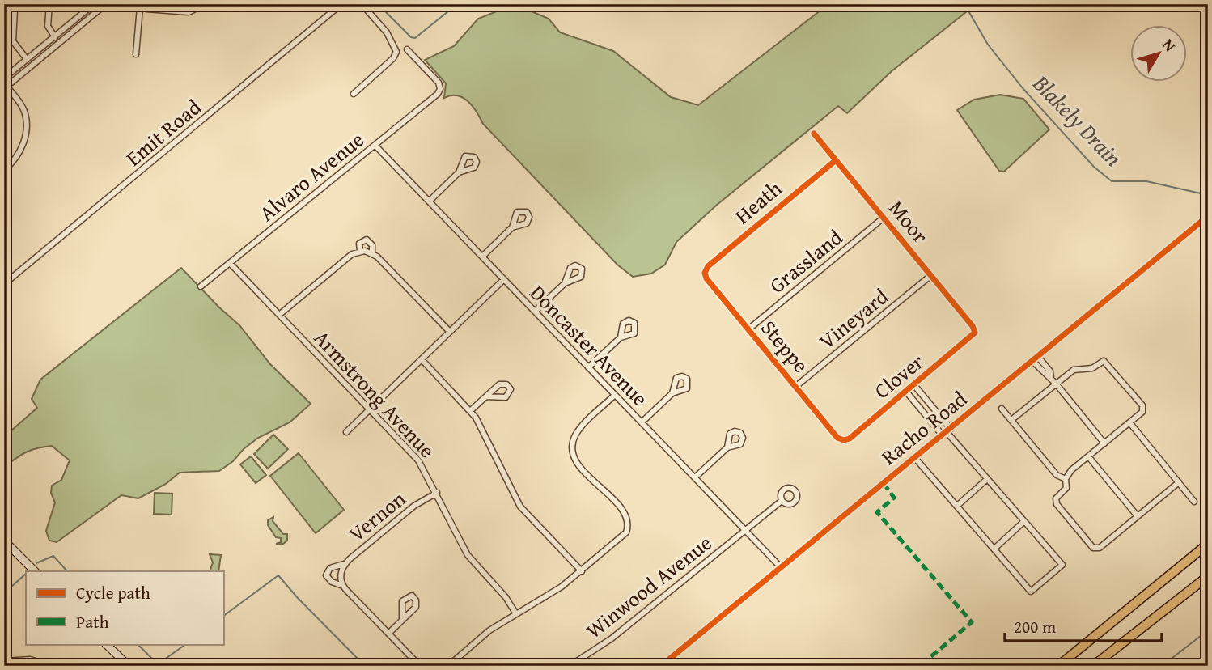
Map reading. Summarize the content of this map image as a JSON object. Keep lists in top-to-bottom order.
{
  "streets": {
    "street": [
      "Emit Road",
      "Alvaro Avenue",
      "Heath",
      "Moor",
      "Grassland",
      "Vineyard",
      "Doncaster Avenue",
      "Steppe",
      "Clover",
      "Armstrong Avenue",
      "Racho Road",
      "Vernon",
      "Winwood Avenue"
    ]
  },
  "crossings": [
    ["Alvaro Avenue", "Doncaster Avenue"],
    ["Alvaro Avenue", "Armstrong Avenue"],
    ["Heath", "Moor"],
    ["Heath", "Steppe"],
    ["Moor", "Grassland"],
    ["Moor", "Vineyard"],
    ["Moor", "Clover"],
    ["Grassland", "Steppe"],
    ["Vineyard", "Steppe"],
    ["Doncaster Avenue", "Racho Road"],
    ["Doncaster Avenue", "Winwood Avenue"],
    ["Steppe", "Clover"],
    ["Armstrong Avenue", "Vernon"]
  ],
  "water": ["Blakely Drain"],
  "legend": ["Cycle path", "Path"],
  "scale_bar": "200 m",
  "north": "top right"
}
